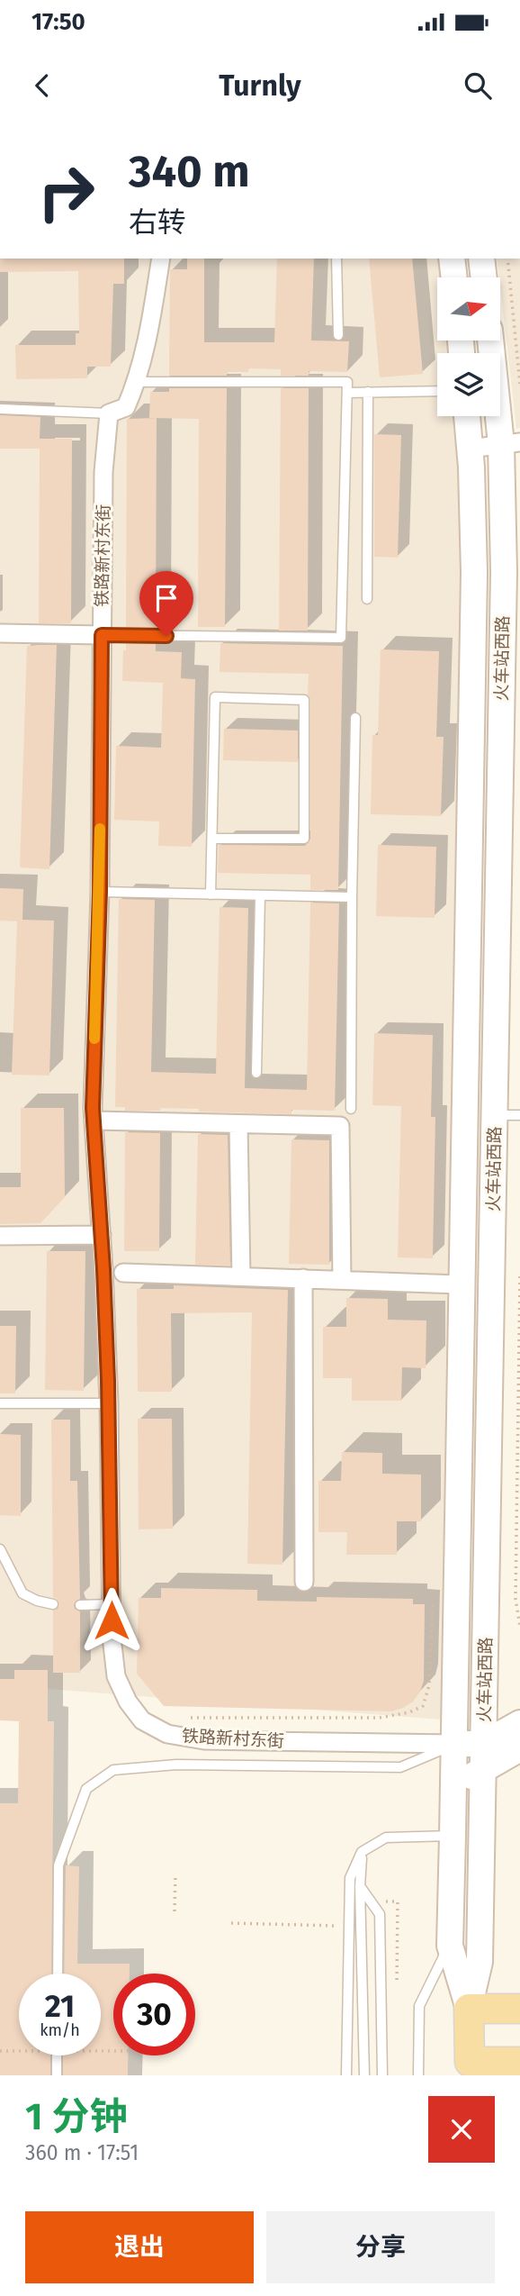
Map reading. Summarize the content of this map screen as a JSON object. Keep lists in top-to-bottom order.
{
  "streets": {
    "main road": ["火车站西路"],
    "street": ["铁路新村东街"]
  },
  "crossings": [
    ["铁路新村东街", "火车站西路"]
  ],
  "north": "right",
  "page": {
    "status": "17:50",
    "header": "Turnly",
    "turn": ["340 m", "右转"],
    "speed": "21 km/h",
    "limit": "30",
    "heading": ["1 分钟", "360 m · 17:51"],
    "buttons": ["退出", "分享"]
  }
}
